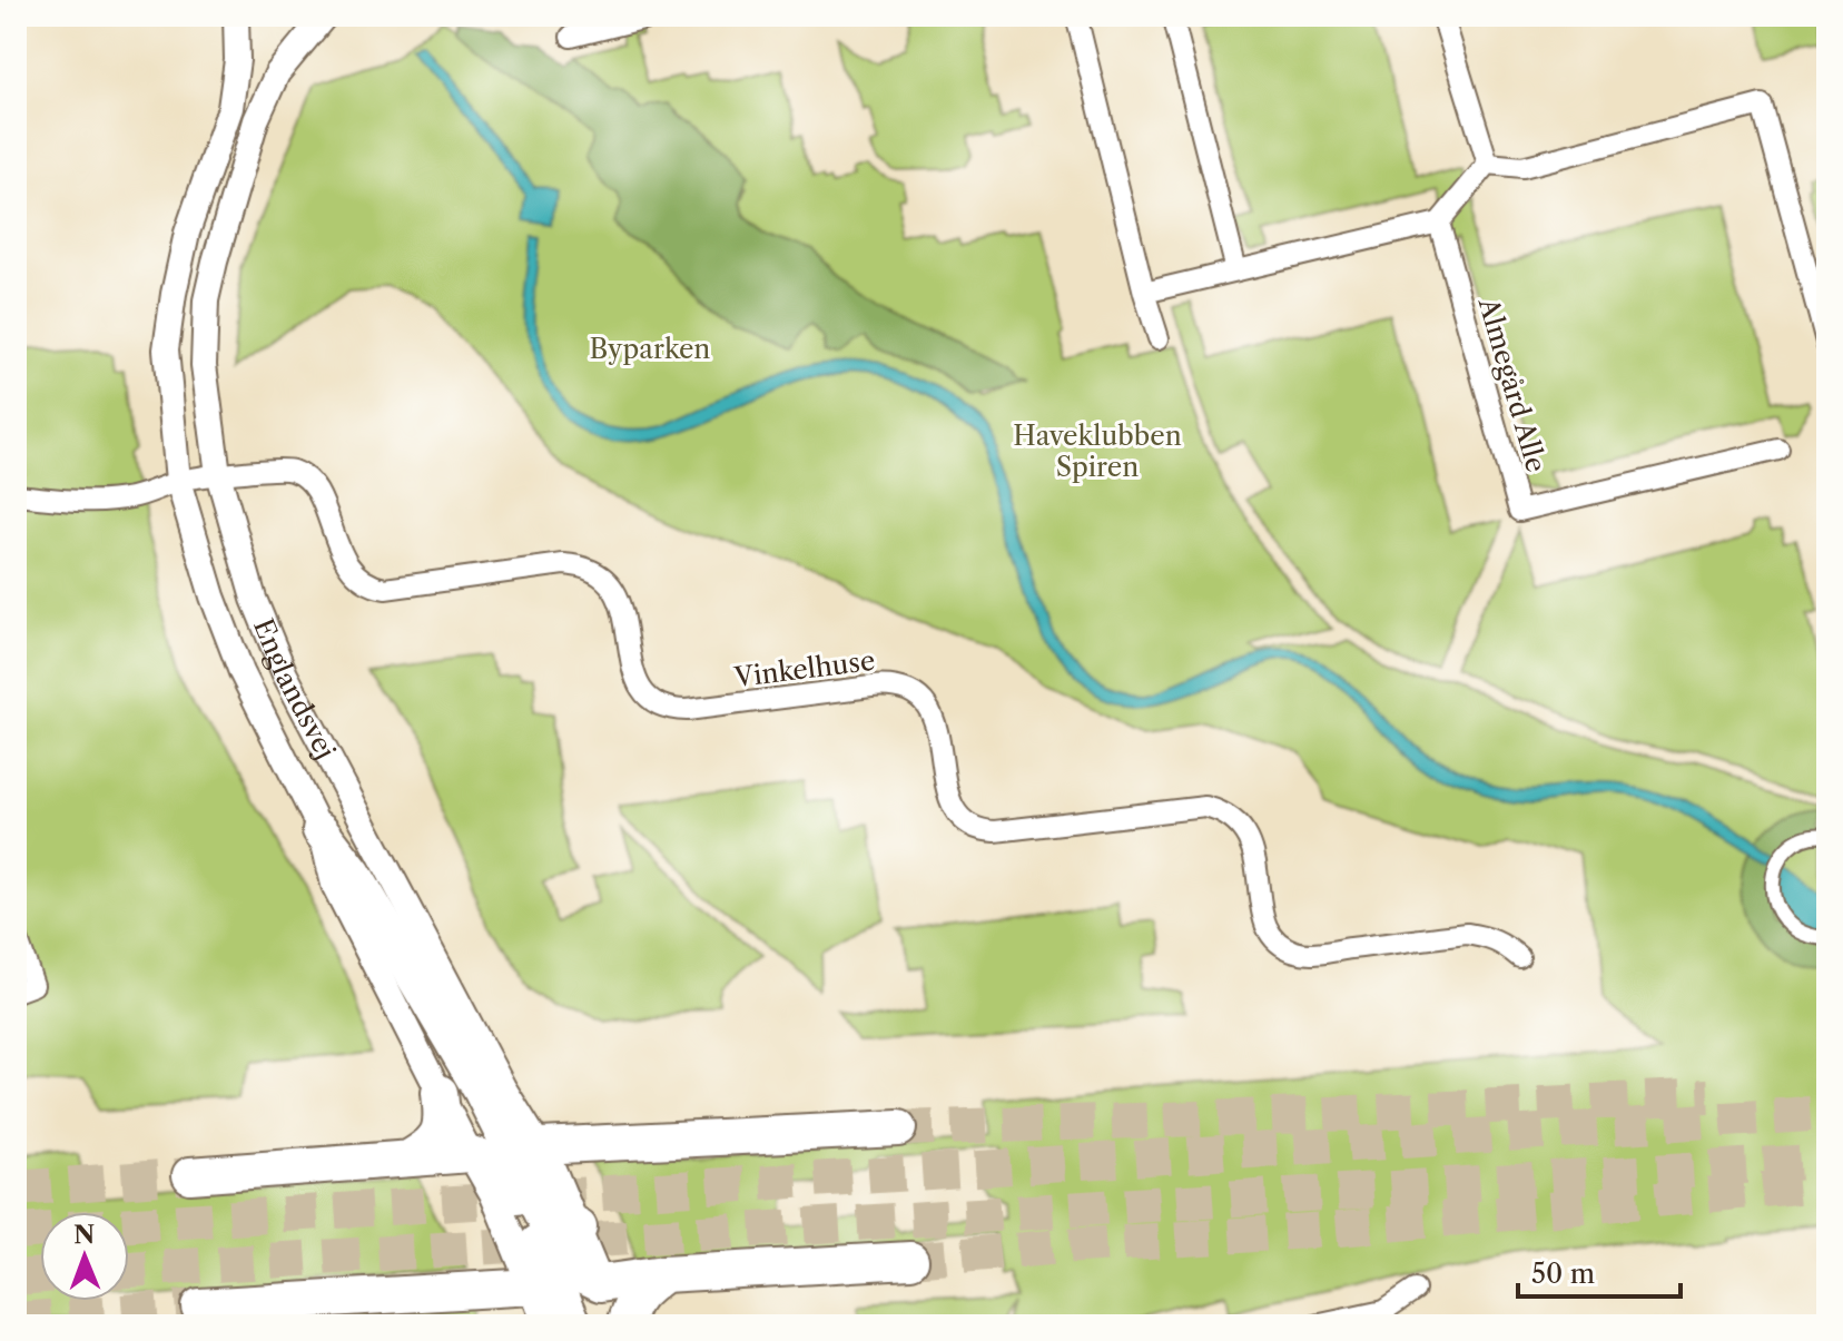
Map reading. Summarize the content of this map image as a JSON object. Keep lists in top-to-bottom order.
{
  "streets": {
    "street": ["Almegård Alle", "Vinkelhuse", "Englandsvej"]
  },
  "crossings": [
    ["Vinkelhuse", "Englandsvej"]
  ],
  "parks": ["Byparken", "Haveklubben Spiren"],
  "scale_bar": "50 m",
  "north": "top"
}
